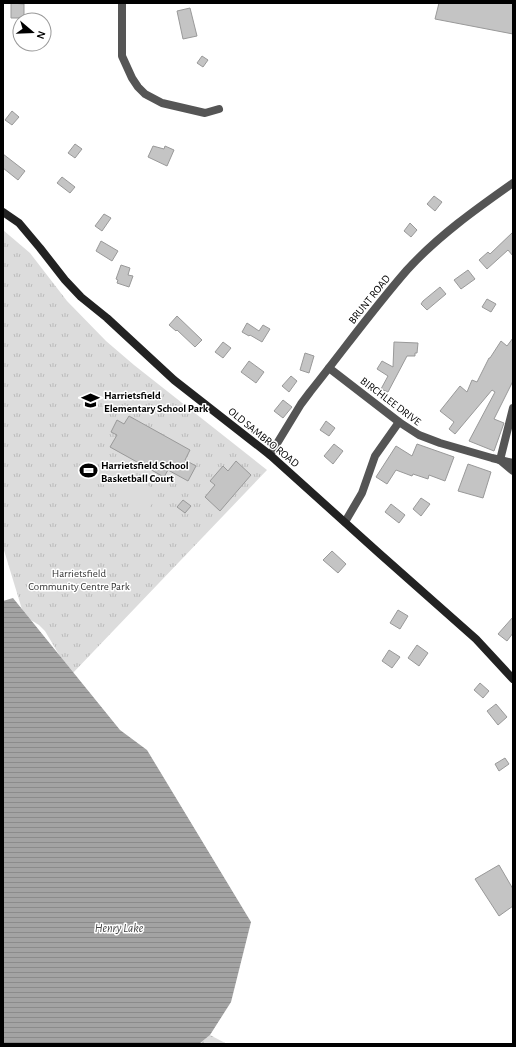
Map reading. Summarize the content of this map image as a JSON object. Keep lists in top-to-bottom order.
{
  "streets": {
    "main road": ["OLD SAMBRO ROAD"],
    "street": ["BRUNT ROAD", "BIRCHLEE DRIVE"]
  },
  "crossings": [
    ["BRUNT ROAD", "BIRCHLEE DRIVE"],
    ["BRUNT ROAD", "OLD SAMBRO ROAD"]
  ],
  "water": ["Henry Lake"],
  "parks": ["Harrietsfield Community Centre Park"],
  "places": {
    "school or university": ["Harrietsfield Elementary School Park"],
    "sports": ["Harrietsfield School Basketball Court"]
  },
  "north": "right"
}
